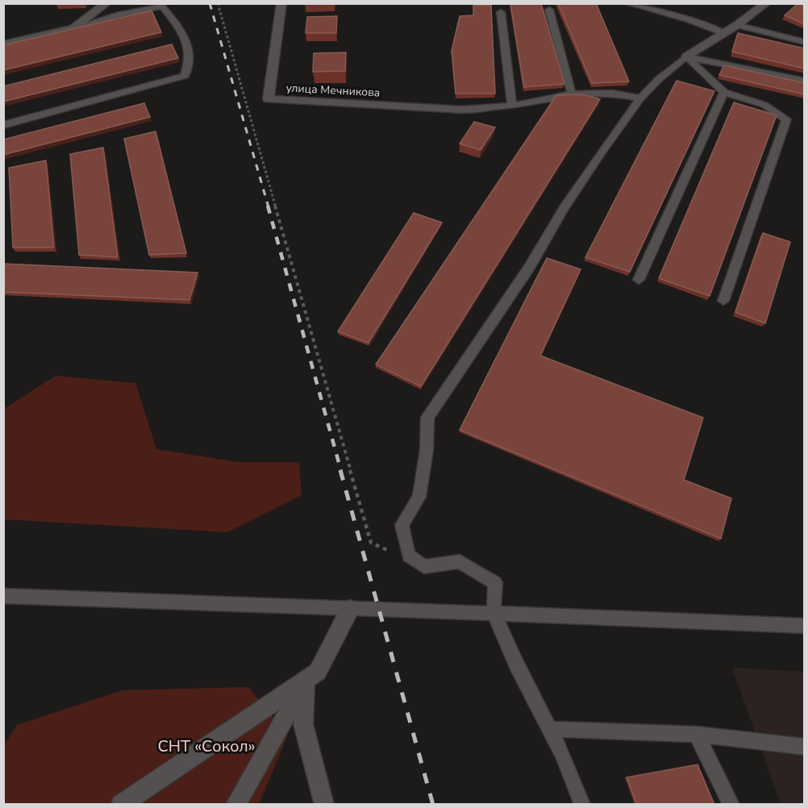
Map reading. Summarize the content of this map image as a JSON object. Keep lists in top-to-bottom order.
{
  "streets": {
    "street": ["улица Мечникова"]
  },
  "parks": ["СНТ «Сокол»"]
}
